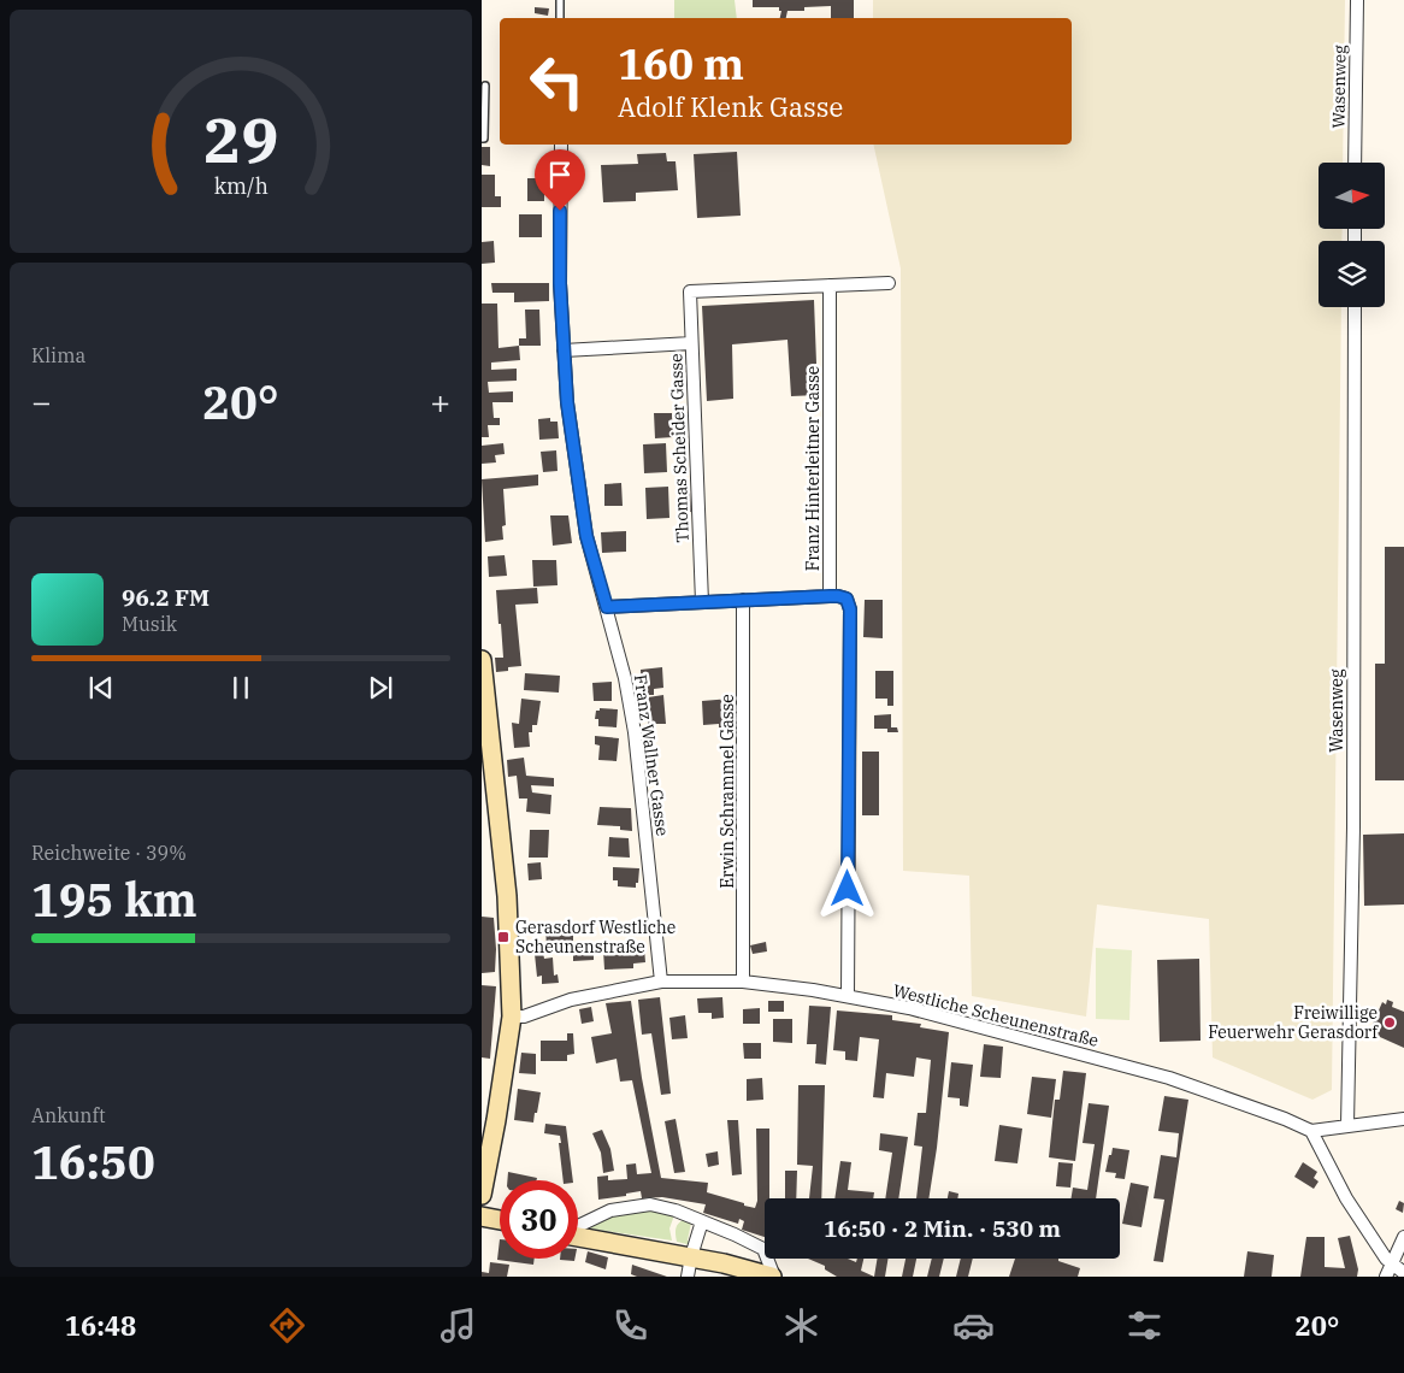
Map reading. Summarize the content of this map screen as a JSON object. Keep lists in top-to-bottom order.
{
  "streets": {
    "street": [
      "Wasenweg",
      "Thomas Scheider Gasse",
      "Franz Hinterleitner Gasse",
      "Franz Wallner Gasse",
      "Erwin Schrammel Gasse",
      "Westliche Scheunenstraße"
    ]
  },
  "crossings": [
    ["Thomas Scheider Gasse", "Franz Hinterleitner Gasse"],
    ["Franz Wallner Gasse", "Westliche Scheunenstraße"],
    ["Erwin Schrammel Gasse", "Westliche Scheunenstraße"]
  ],
  "places": {
    "transit": ["Gerasdorf Westliche Scheunenstraße"],
    "other": ["Freiwillige Feuerwehr Gerasdorf"]
  },
  "north": "right",
  "page": {
    "turn": ["160 m", "Adolf Klenk Gasse"],
    "tile": [
      "Klima",
      ["Reichweite · 39%", "195 km"],
      ["Ankunft", "16:50"]
    ],
    "heat": ["−", "20°", "+"],
    "song": ["96.2 FM", "Musik"],
    "limit": "30",
    "trip": "16:50 · 2 Min. · 530 m",
    "tabs": ["16:48", "20°"],
    "gauge": ["29", "km/h"]
  }
}
